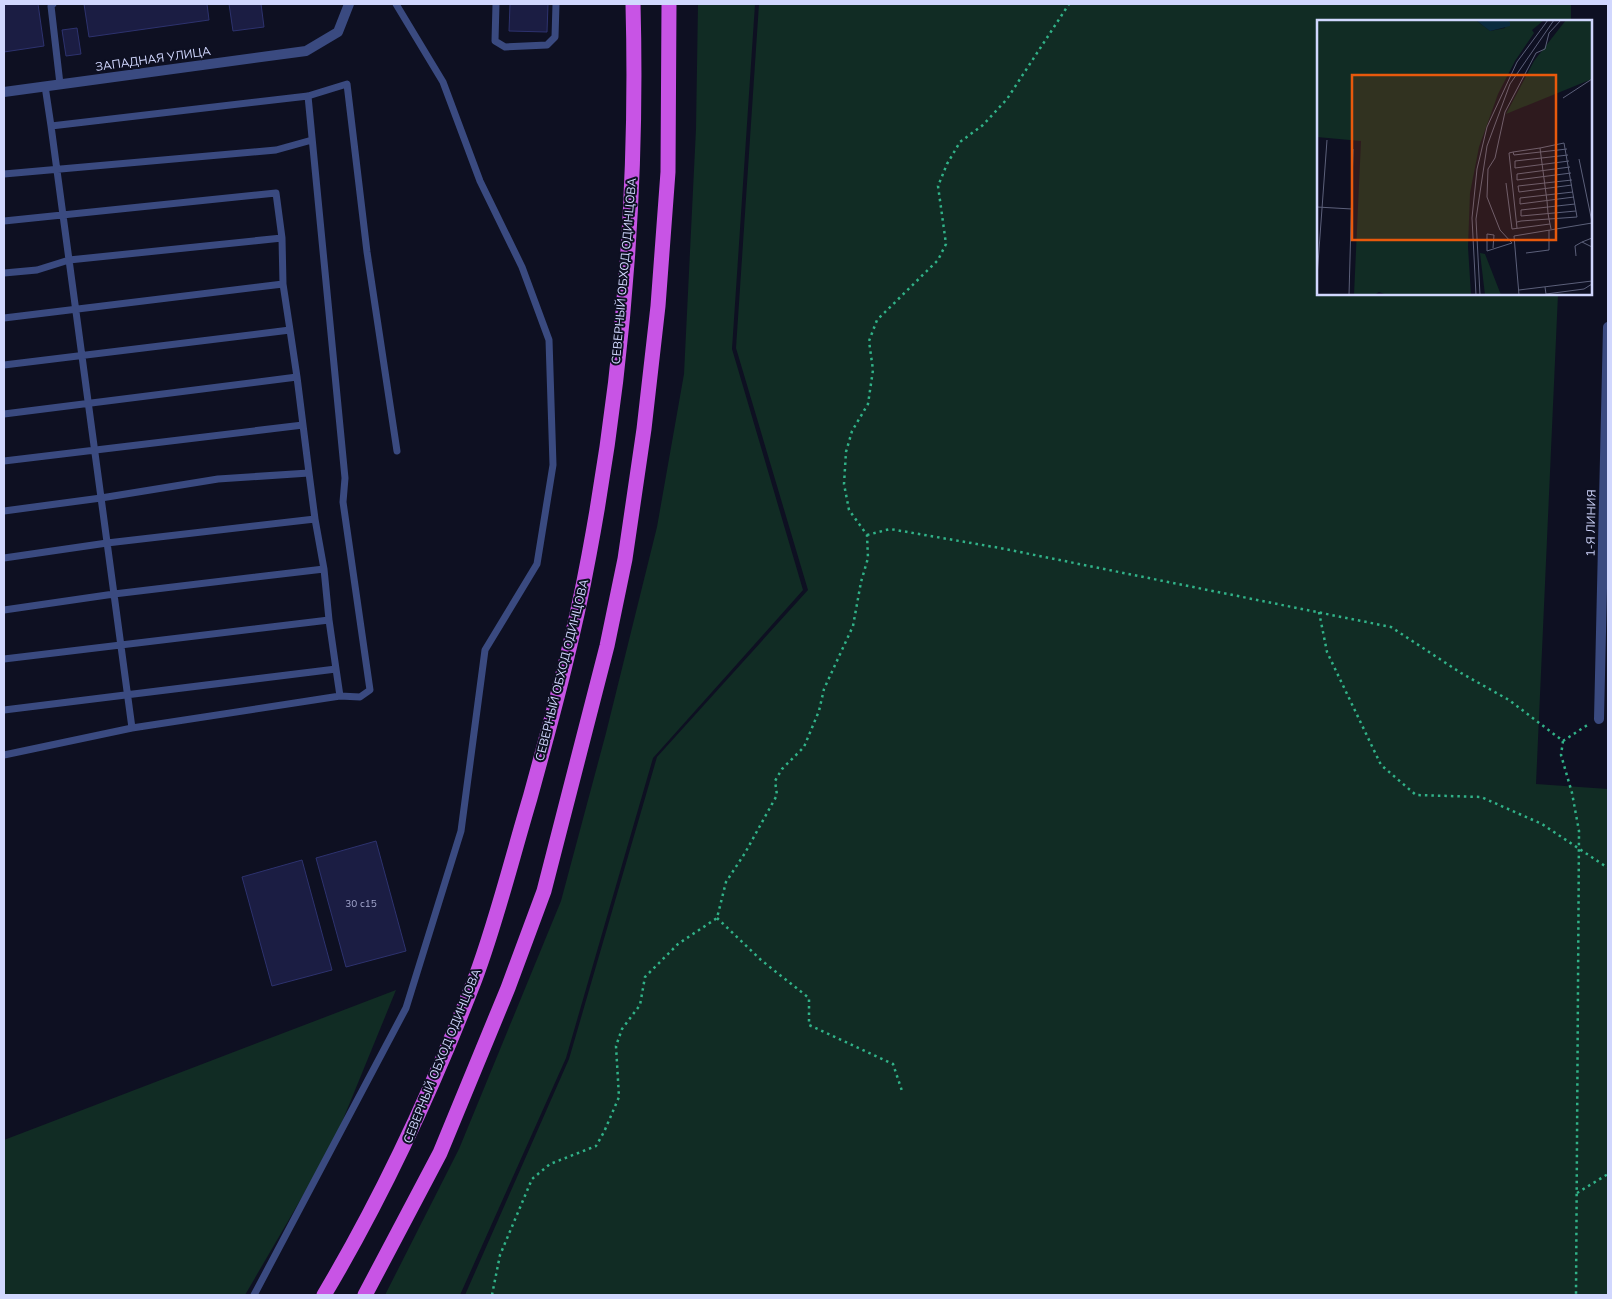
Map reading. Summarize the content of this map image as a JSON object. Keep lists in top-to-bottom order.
{
  "streets": {
    "highway": ["СЕВЕРНЫЙ ОБХОД ОДИНЦОВА"],
    "street": ["ЗАПАДНАЯ УЛИЦА", "1-Я ЛИНИЯ"]
  },
  "house_numbers": ["30 с15"]
}
